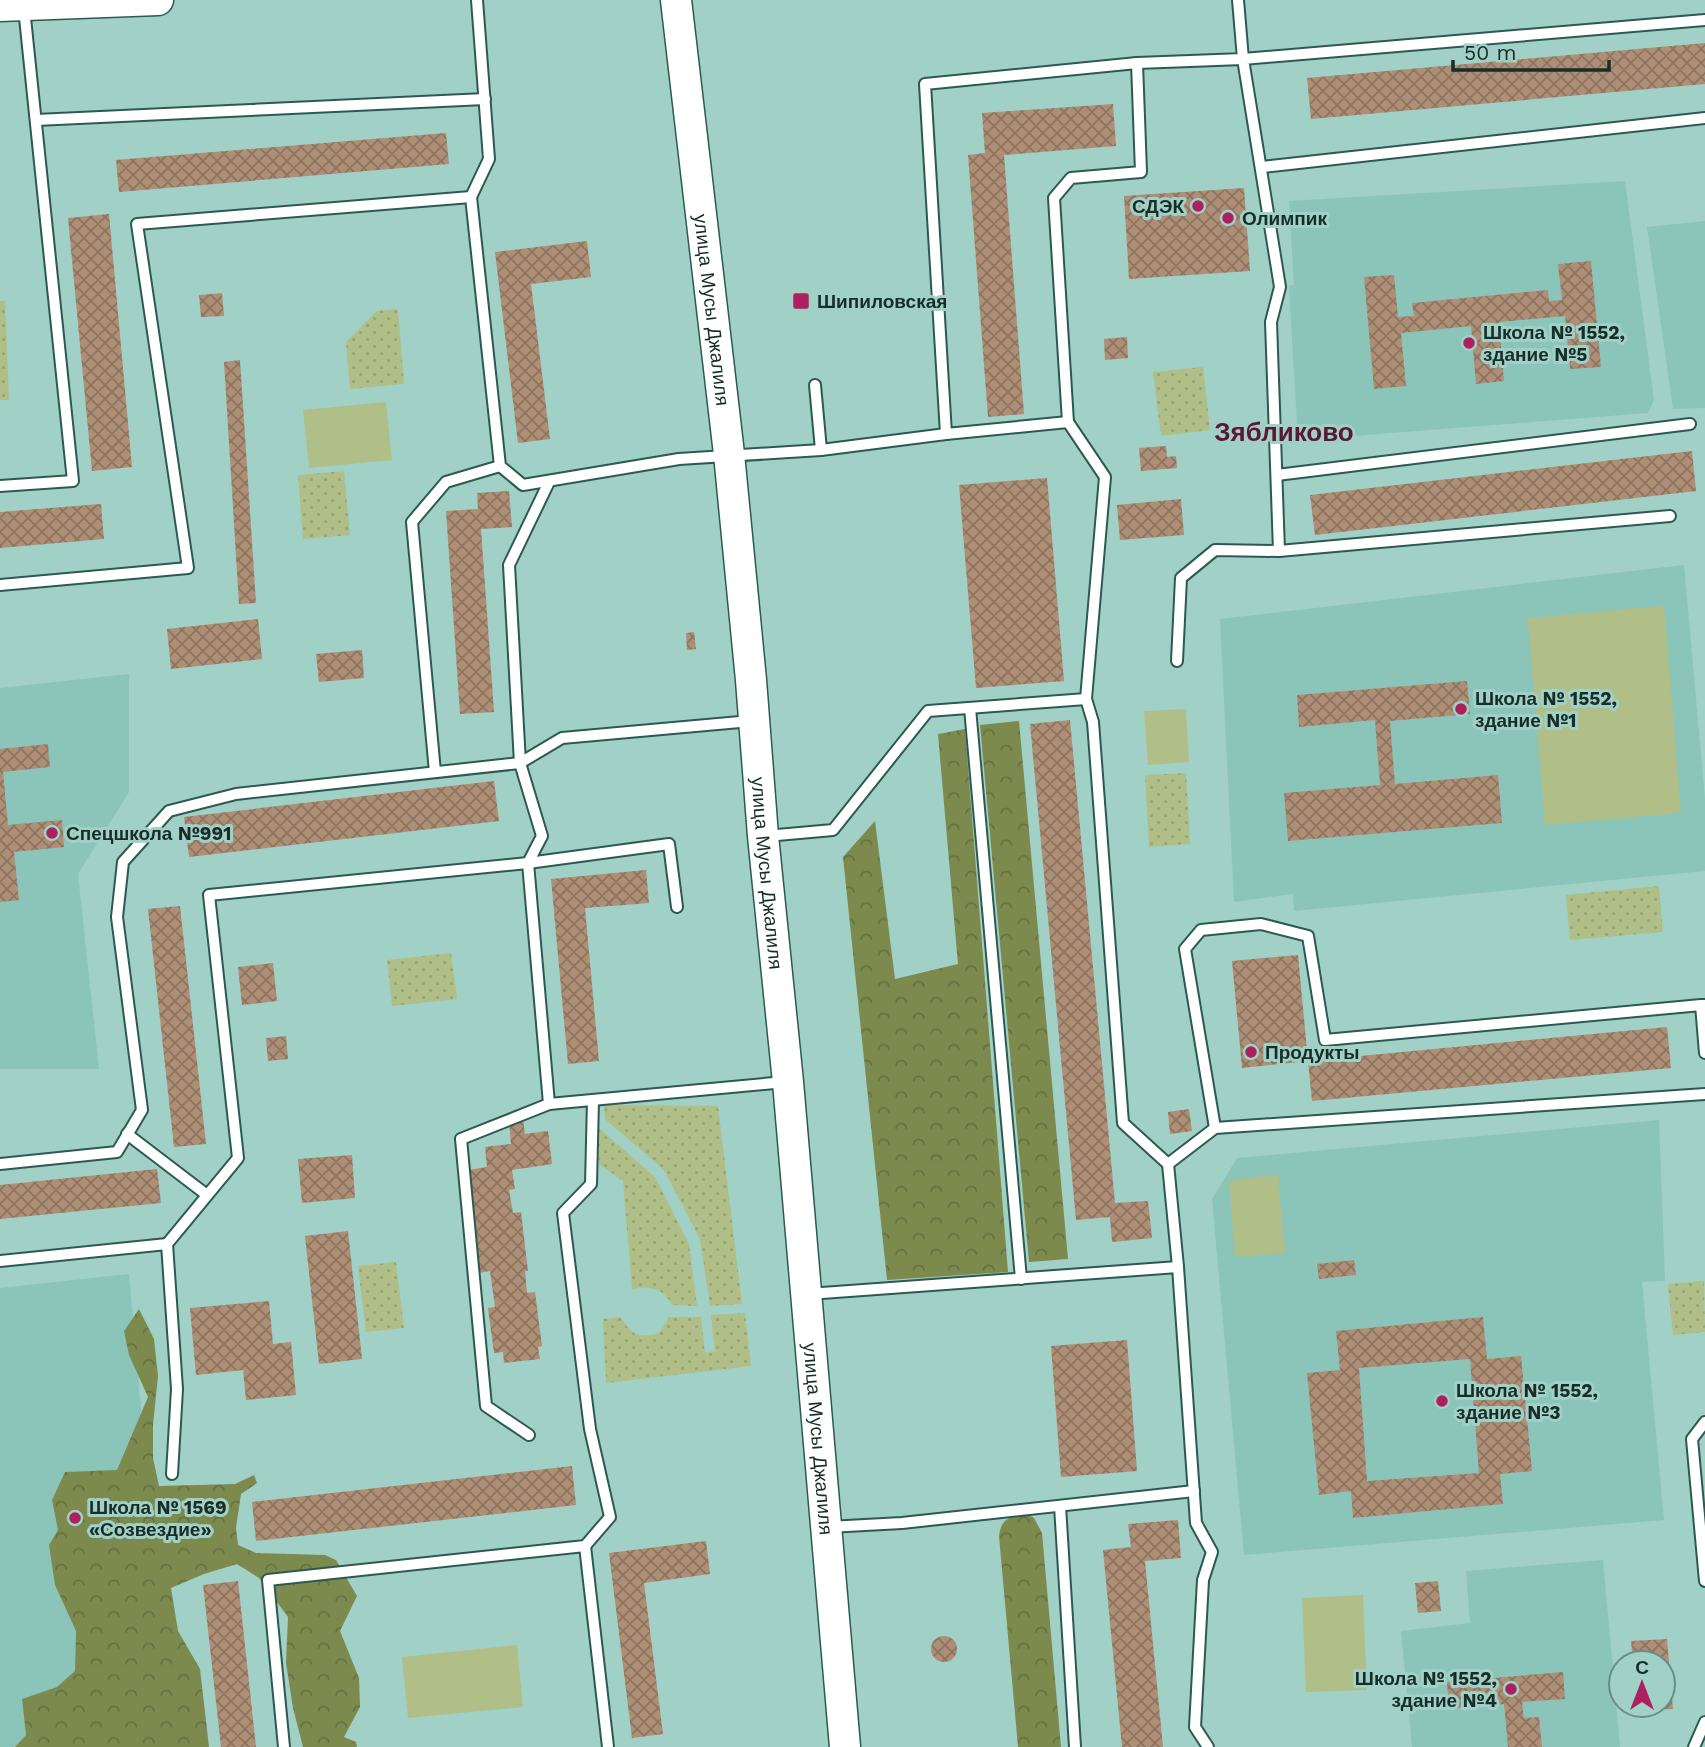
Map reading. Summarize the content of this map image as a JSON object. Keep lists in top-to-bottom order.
{
  "streets": {
    "main road": ["улица Мусы Джалиля"]
  },
  "districts": ["Зябликово"],
  "places": {
    "other": [
      "СДЭК",
      "Олимпик",
      "Школа № 1552, здание №5",
      "Школа № 1552, здание №1",
      "Спецшкола №991",
      "Продукты",
      "Школа № 1552, здание №3",
      "Школа № 1569 «Созвездие»",
      "Школа № 1552, здание №4"
    ],
    "transit": ["Шипиловская"]
  },
  "scale_bar": "50 m",
  "north": "top"
}
